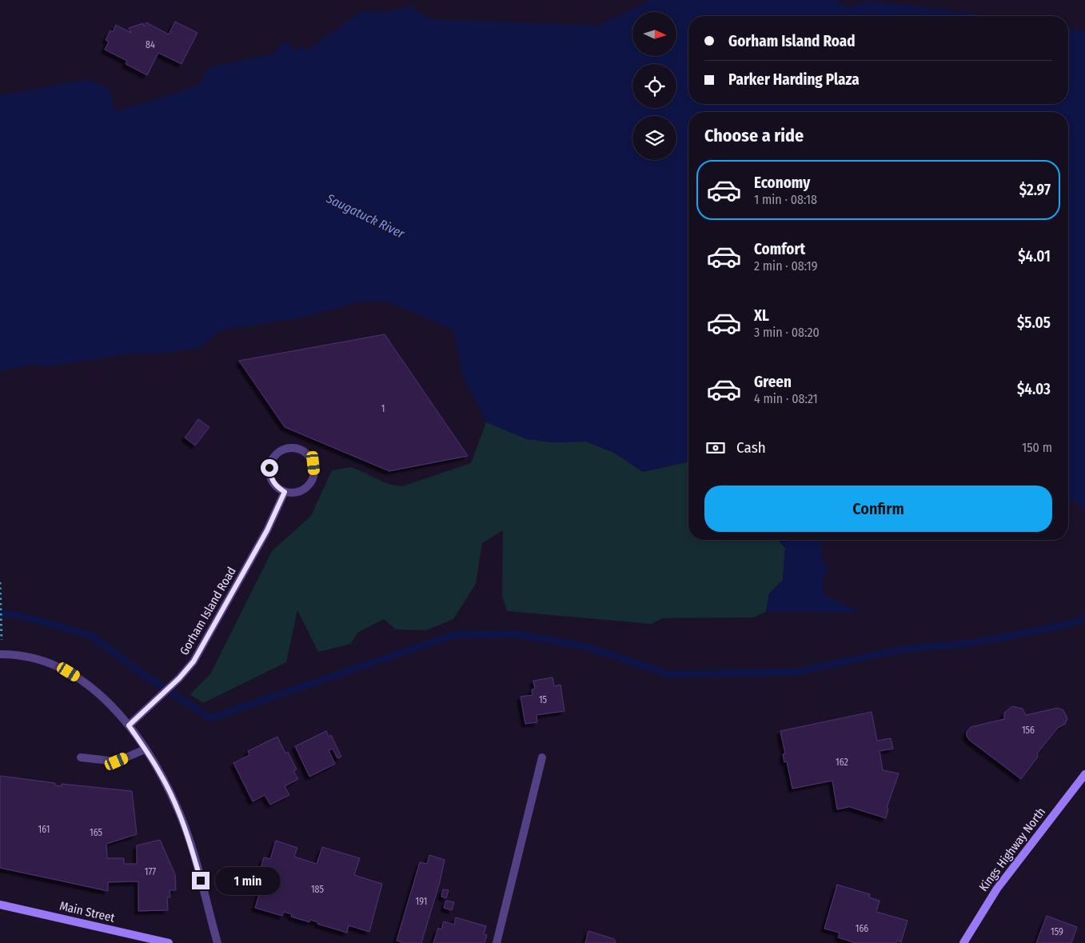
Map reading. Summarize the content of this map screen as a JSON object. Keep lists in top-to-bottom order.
{
  "streets": {
    "street": ["Gorham Island Road", "Kings Highway North", "Main Street"]
  },
  "water": ["Saugatuck River"],
  "house_numbers": [
    "84",
    "1",
    "15",
    "156",
    "162",
    "161",
    "165",
    "177",
    "185",
    "191",
    "166",
    "159"
  ],
  "north": "right",
  "page": {
    "banner": ["Gorham Island Road", "Parker Harding Plaza"],
    "heading": "Choose a ride",
    "list": [
      {
        "name": "Economy",
        "note": "1 min · 08:18",
        "value": "$2.97"
      },
      {
        "name": "Comfort",
        "note": "2 min · 08:19",
        "value": "$4.01"
      },
      {
        "name": "XL",
        "note": "3 min · 08:20",
        "value": "$5.05"
      },
      {
        "name": "Green",
        "note": "4 min · 08:21",
        "value": "$4.03"
      }
    ],
    "pay": ["Cash", "150 m"],
    "buttons": "Confirm",
    "bubble": "1 min"
  }
}
